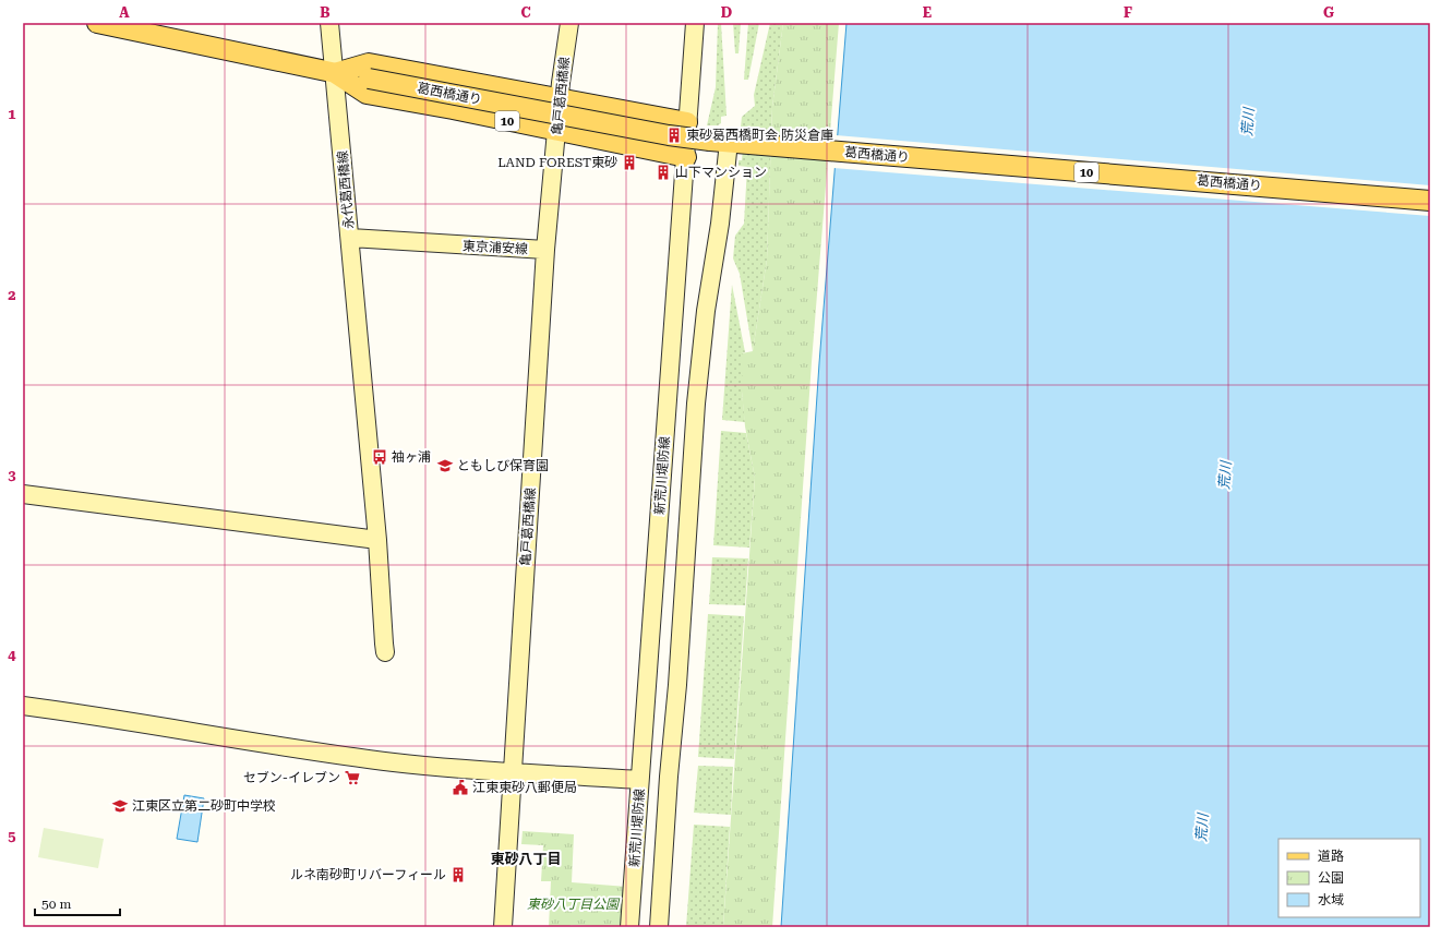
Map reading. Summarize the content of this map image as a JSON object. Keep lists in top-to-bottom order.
{
  "streets": {
    "main road": [
      "葛西橋通り",
      "亀戸葛西橋線",
      "10",
      "永代葛西橋線",
      "東京浦安線",
      "新荒川堤防線"
    ]
  },
  "crossings": [
    ["葛西橋通り", "10"],
    ["葛西橋通り", "永代葛西橋線"],
    ["亀戸葛西橋線", "10"],
    ["亀戸葛西橋線", "東京浦安線"],
    ["10", "永代葛西橋線"],
    ["10", "新荒川堤防線"],
    ["永代葛西橋線", "東京浦安線"]
  ],
  "districts": ["東砂八丁目"],
  "water": ["荒川"],
  "parks": ["東砂八丁目公園"],
  "places": {
    "building": [
      "東砂葛西橋町会 防災倉庫",
      "LAND FOREST東砂",
      "山下マンション",
      "ルネ南砂町リバーフィール"
    ],
    "bus stop": ["袖ヶ浦"],
    "school or university": ["ともしび保育園", "江東区立第二砂町中学校"],
    "supermarket": ["セブン-イレブン"],
    "public building": ["江東東砂八郵便局"]
  },
  "legend": ["道路", "公園", "水域"],
  "scale_bar": "50 m",
  "grid": {
    "columns": [
      "A",
      "B",
      "C",
      "D",
      "E",
      "F",
      "G"
    ],
    "rows": [
      "1",
      "2",
      "3",
      "4",
      "5"
    ]
  }
}
